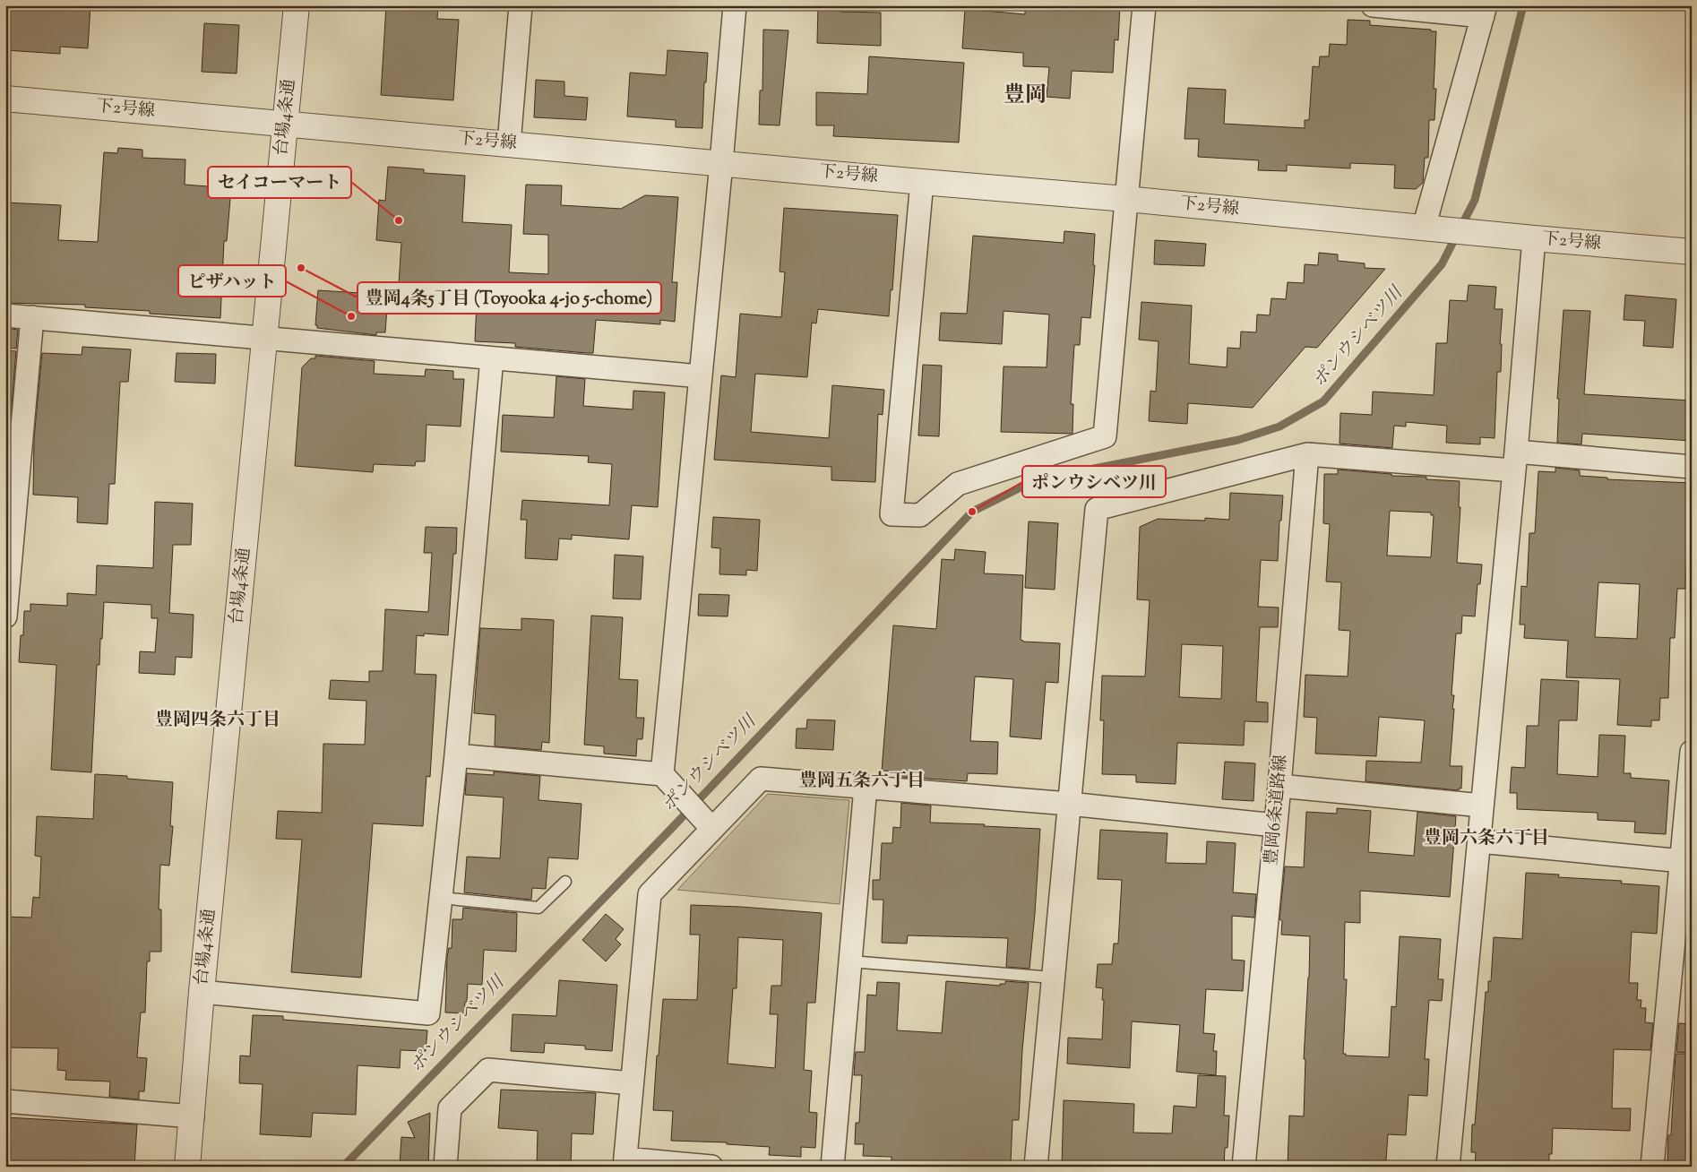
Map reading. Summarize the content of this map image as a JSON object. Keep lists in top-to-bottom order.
{
  "streets": {
    "street": ["下2号線", "台場4条通", "豊岡6条道路線"]
  },
  "crossings": [
    ["下2号線", "台場4条通"]
  ],
  "districts": [
    "豊岡",
    "豊岡四条六丁目",
    "豊岡五条六丁目",
    "豊岡六条六丁目"
  ],
  "water": ["ポンウシベツ川"],
  "places": [
    "セイコーマート",
    "豊岡4条5丁目 (Toyooka 4-jo 5-chome)",
    "ピザハット",
    "ポンウシベツ川"
  ]
}
